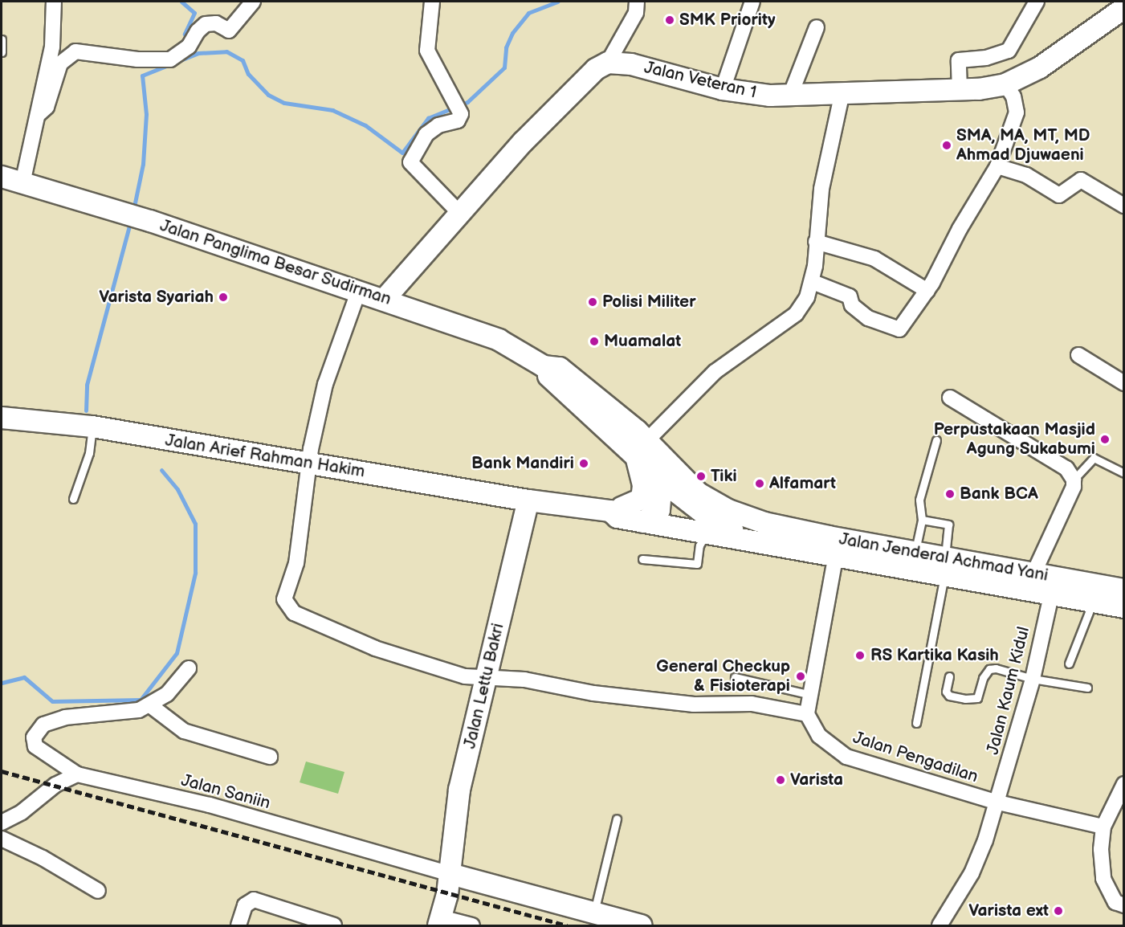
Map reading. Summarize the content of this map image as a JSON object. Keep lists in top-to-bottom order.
{
  "streets": {
    "main road": [
      "Jalan Veteran 1",
      "Jalan Panglima Besar Sudirman",
      "Jalan Arief Rahman Hakim",
      "Jalan Jenderal Achmad Yani",
      "Jalan Lettu Bakri"
    ],
    "street": ["Jalan Kaum Kidul", "Jalan Pengadilan", "Jalan Saniin"]
  },
  "crossings": [
    ["Jalan Panglima Besar Sudirman", "Jalan Arief Rahman Hakim"],
    ["Jalan Panglima Besar Sudirman", "Jalan Jenderal Achmad Yani"],
    ["Jalan Arief Rahman Hakim", "Jalan Lettu Bakri"],
    ["Jalan Jenderal Achmad Yani", "Jalan Kaum Kidul"],
    ["Jalan Lettu Bakri", "Jalan Saniin"],
    ["Jalan Kaum Kidul", "Jalan Pengadilan"]
  ],
  "places": [
    "SMK Priority",
    "SMA, MA, MT, MD Ahmad Djuwaeni",
    "Varista Syariah",
    "Polisi Militer",
    "Muamalat",
    "Perpustakaan Masjid Agung Sukabumi",
    "Bank Mandiri",
    "Tiki",
    "Alfamart",
    "Bank BCA",
    "RS Kartika Kasih",
    "General Checkup & Fisioterapi",
    "Varista",
    "Varista ext"
  ]
}
